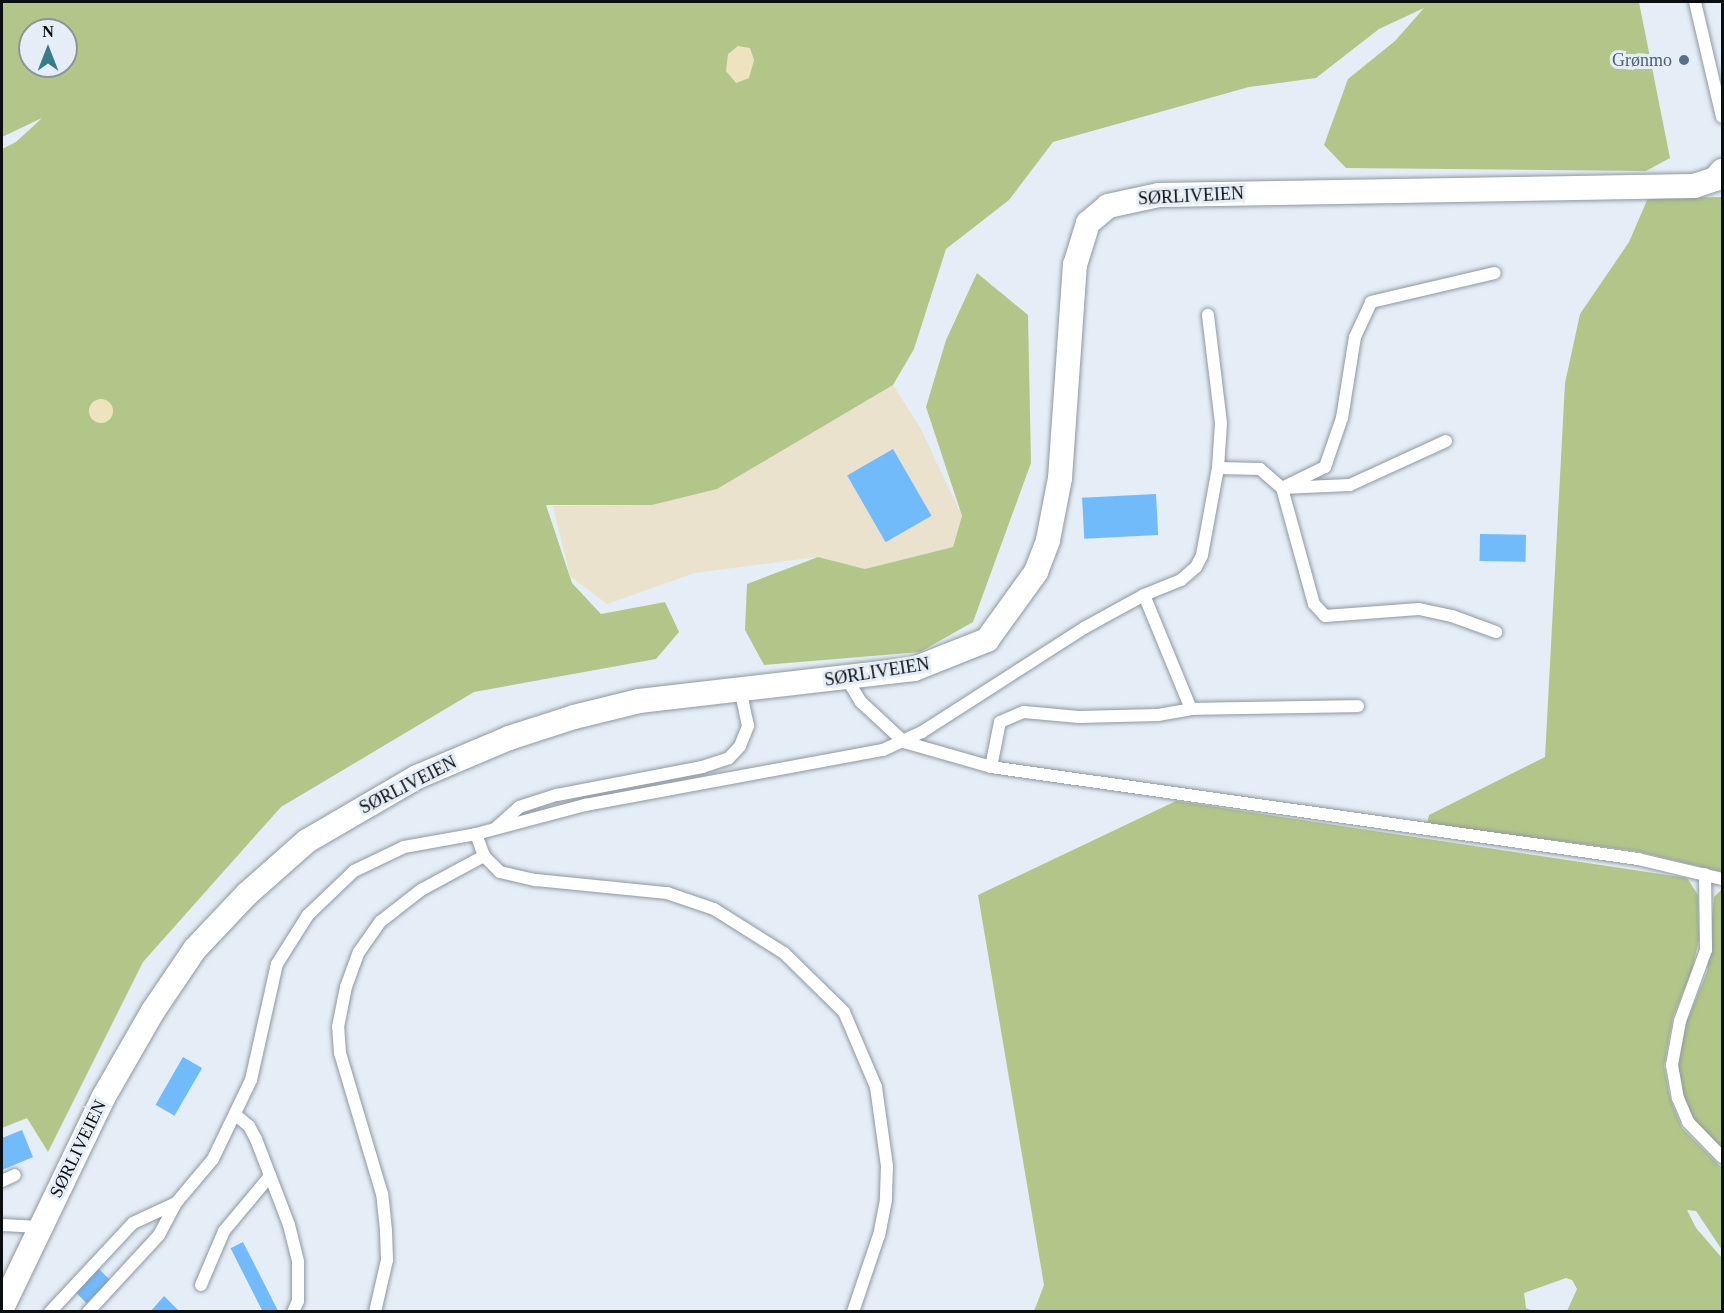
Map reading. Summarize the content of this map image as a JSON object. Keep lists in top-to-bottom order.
{
  "streets": {
    "street": ["SØRLIVEIEN"]
  },
  "places": ["Grønmo"],
  "north": "top"
}
